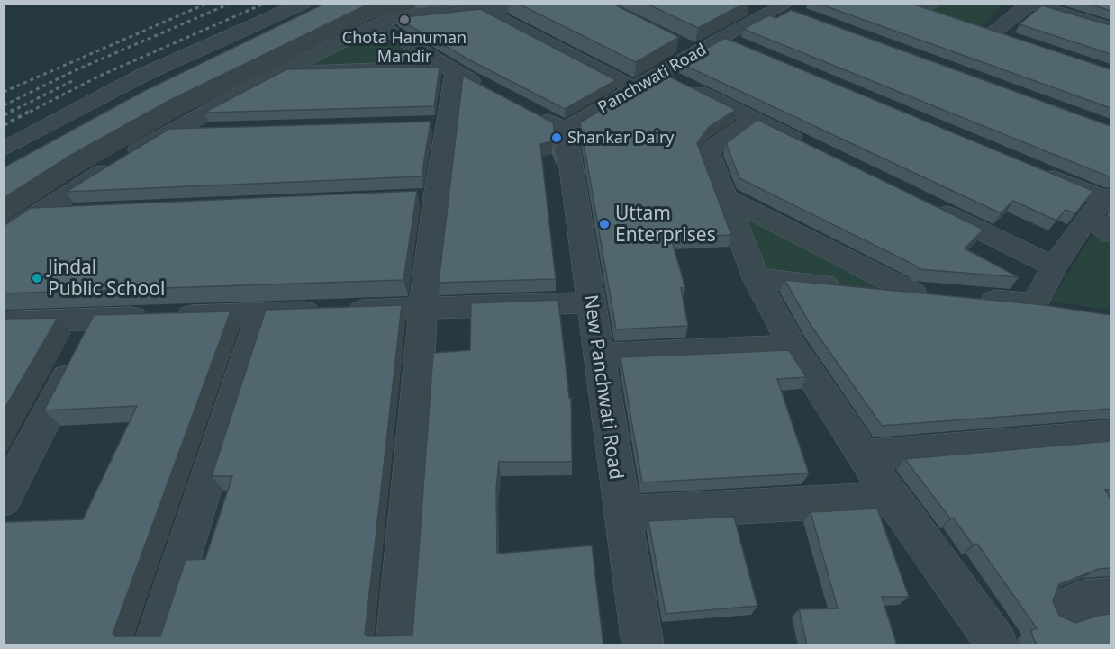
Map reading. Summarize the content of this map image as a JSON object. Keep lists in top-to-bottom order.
{
  "streets": {
    "street": ["Panchwati Road", "New Panchwati Road"]
  },
  "crossings": [
    ["Panchwati Road", "New Panchwati Road"]
  ],
  "places": [
    "Chota Hanuman Mandir",
    "Shankar Dairy",
    "Uttam Enterprises",
    "Jindal Public School"
  ]
}
